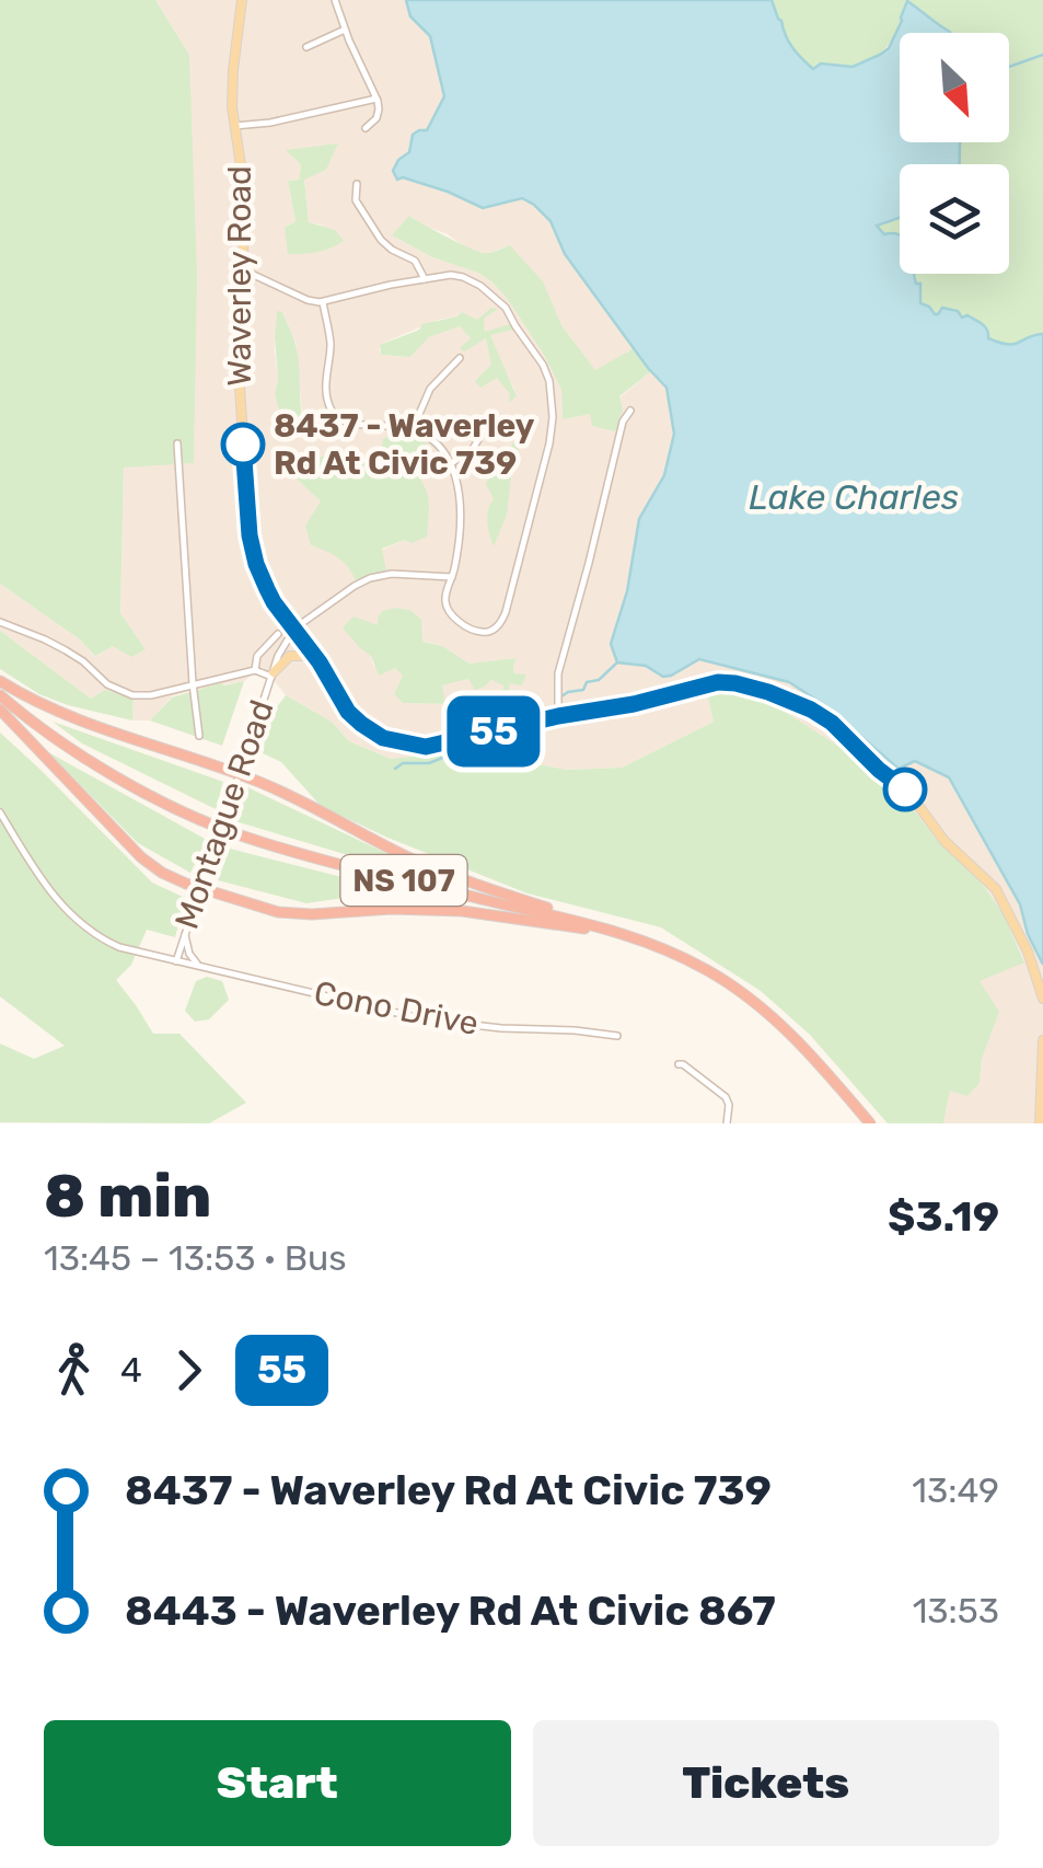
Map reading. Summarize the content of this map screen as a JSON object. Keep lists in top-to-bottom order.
{
  "streets": {
    "highway": ["NS 107"],
    "main road": ["Waverley Road"],
    "street": ["Montague Road", "Cono Drive"]
  },
  "crossings": [
    ["Waverley Road", "Montague Road"],
    ["Montague Road", "Cono Drive"]
  ],
  "water": ["Lake Charles"],
  "places": ["8437 - Waverley Rd At Civic 739"],
  "lines": ["bus line 55"],
  "north": "bottom right",
  "page": {
    "on_map": "55",
    "heading": ["8 min", "13:45 – 13:53 · Bus", "$3.19"],
    "legs": ["4", "55"],
    "list": [
      {
        "name": "8437 - Waverley Rd At Civic 739",
        "value": "13:49"
      },
      {
        "name": "8443 - Waverley Rd At Civic 867",
        "value": "13:53"
      }
    ],
    "buttons": ["Start", "Tickets"]
  }
}
